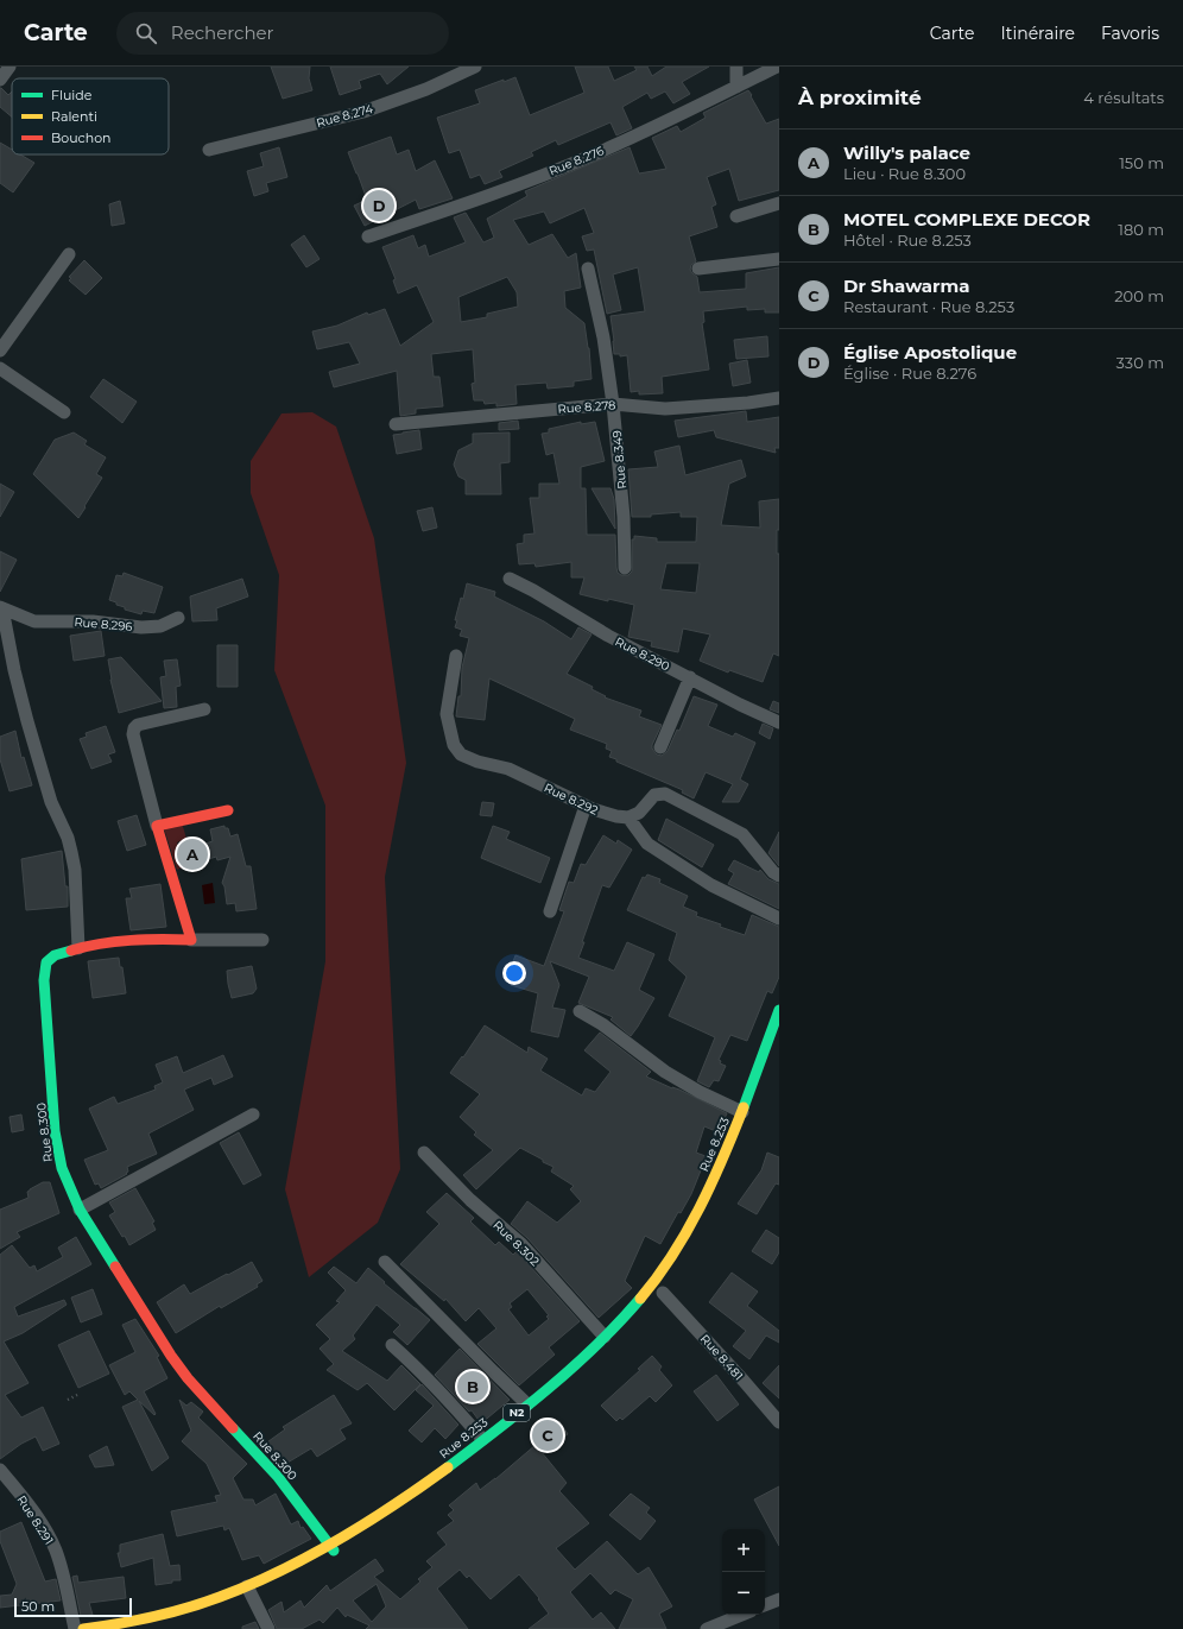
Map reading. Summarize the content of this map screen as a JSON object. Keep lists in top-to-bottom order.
{
  "streets": {
    "main road": ["Rue 8.300", "Rue 8.253", "N2"],
    "street": [
      "Rue 8.274",
      "Rue 8.276",
      "Rue 8.278",
      "Rue 8.349",
      "Rue 8.296",
      "Rue 8.290",
      "Rue 8.292",
      "Rue 8.302",
      "Rue 8.481",
      "Rue 8.291"
    ]
  },
  "crossings": [
    ["Rue 8.278", "Rue 8.349"],
    ["Rue 8.300", "Rue 8.253"],
    ["Rue 8.253", "Rue 8.302"]
  ],
  "legend": ["Fluide", "Ralenti", "Bouchon"],
  "scale_bar": "50 m",
  "page": {
    "header": "Carte",
    "search": "Rechercher",
    "nav": ["Carte", "Itinéraire", "Favoris"],
    "heading": ["À proximité", "4 résultats"],
    "list": [
      {
        "mark": "A",
        "name": "Willy's palace",
        "note": "Lieu · Rue 8.300",
        "value": "150 m"
      },
      {
        "mark": "B",
        "name": "MOTEL COMPLEXE DECOR",
        "note": "Hôtel · Rue 8.253",
        "value": "180 m"
      },
      {
        "mark": "C",
        "name": "Dr Shawarma",
        "note": "Restaurant · Rue 8.253",
        "value": "200 m"
      },
      {
        "mark": "D",
        "name": "Église Apostolique",
        "note": "Église · Rue 8.276",
        "value": "330 m"
      }
    ],
    "pins": [
      "D",
      "A",
      "B",
      "C"
    ],
    "map_buttons": ["+", "−"],
    "scale": "50 m"
  }
}
